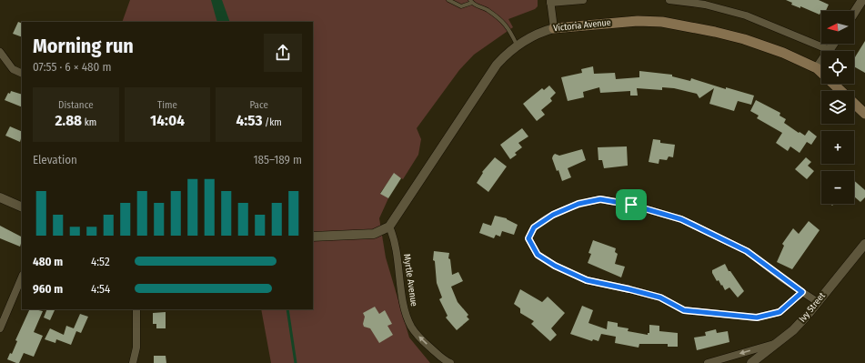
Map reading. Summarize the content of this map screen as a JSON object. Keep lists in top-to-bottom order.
{
  "streets": {
    "main road": ["Victoria Avenue"],
    "street": ["Myrtle Avenue", "Ivy Street"]
  },
  "crossings": [
    ["Victoria Avenue", "Myrtle Avenue"]
  ],
  "one_way": ["Myrtle Avenue"],
  "north": "left",
  "page": {
    "map_buttons": ["+", "−"],
    "heading": ["Morning run", "07:55 · 6 × 480 m"],
    "stats": [
      ["Distance", "2.88 km"],
      ["Time", "14:04"],
      ["Pace", "4:53 /km"]
    ],
    "chart": ["Elevation", "185–189 m"],
    "list": [
      {
        "name": "480 m",
        "note": "4:52"
      },
      {
        "name": "960 m",
        "note": "4:54"
      }
    ]
  }
}
